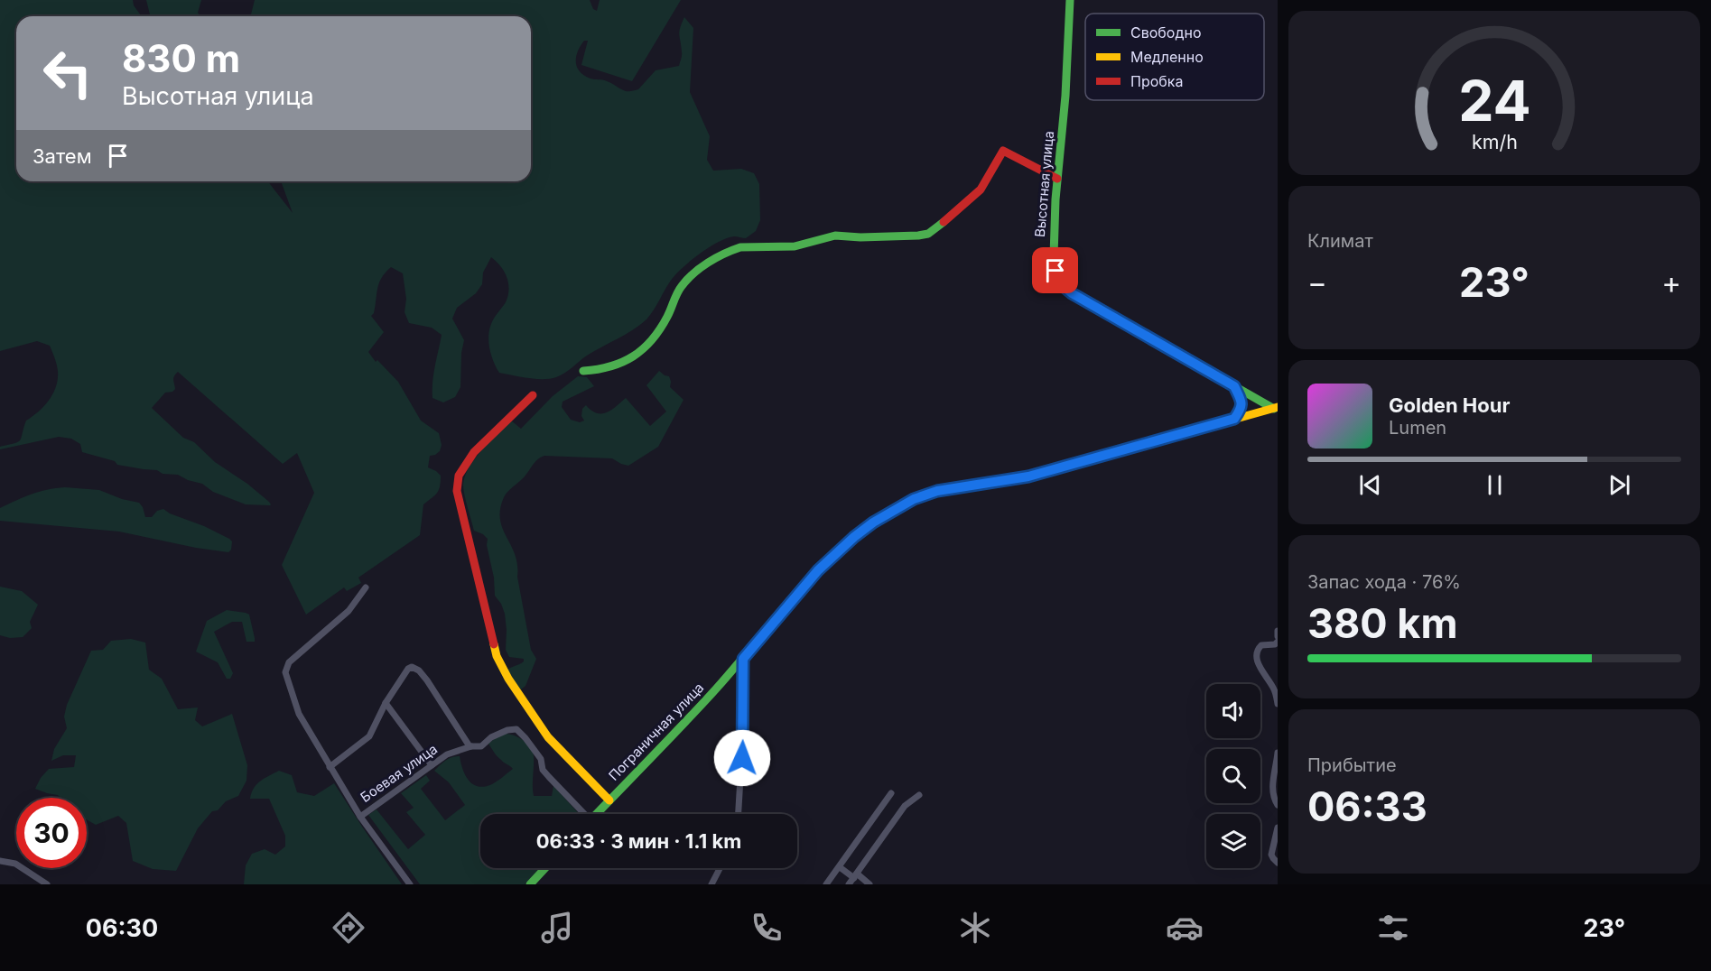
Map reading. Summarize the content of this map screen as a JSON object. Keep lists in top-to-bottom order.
{
  "streets": {
    "street": ["Высотная улица", "Пограничная улица", "Боевая улица"]
  },
  "crossings": [
    ["Высотная улица", "Пограничная улица"]
  ],
  "legend": ["Свободно", "Медленно", "Пробка"],
  "page": {
    "turn": ["830 m", "Высотная улица"],
    "then": "Затем",
    "tile": [
      "Климат",
      ["Запас хода · 76%", "380 km"],
      ["Прибытие", "06:33"]
    ],
    "heat": ["−", "23°", "+"],
    "song": ["Golden Hour", "Lumen"],
    "limit": "30",
    "trip": "06:33 · 3 мин · 1.1 km",
    "tabs": ["06:30", "23°"],
    "gauge": ["24", "km/h"]
  }
}
